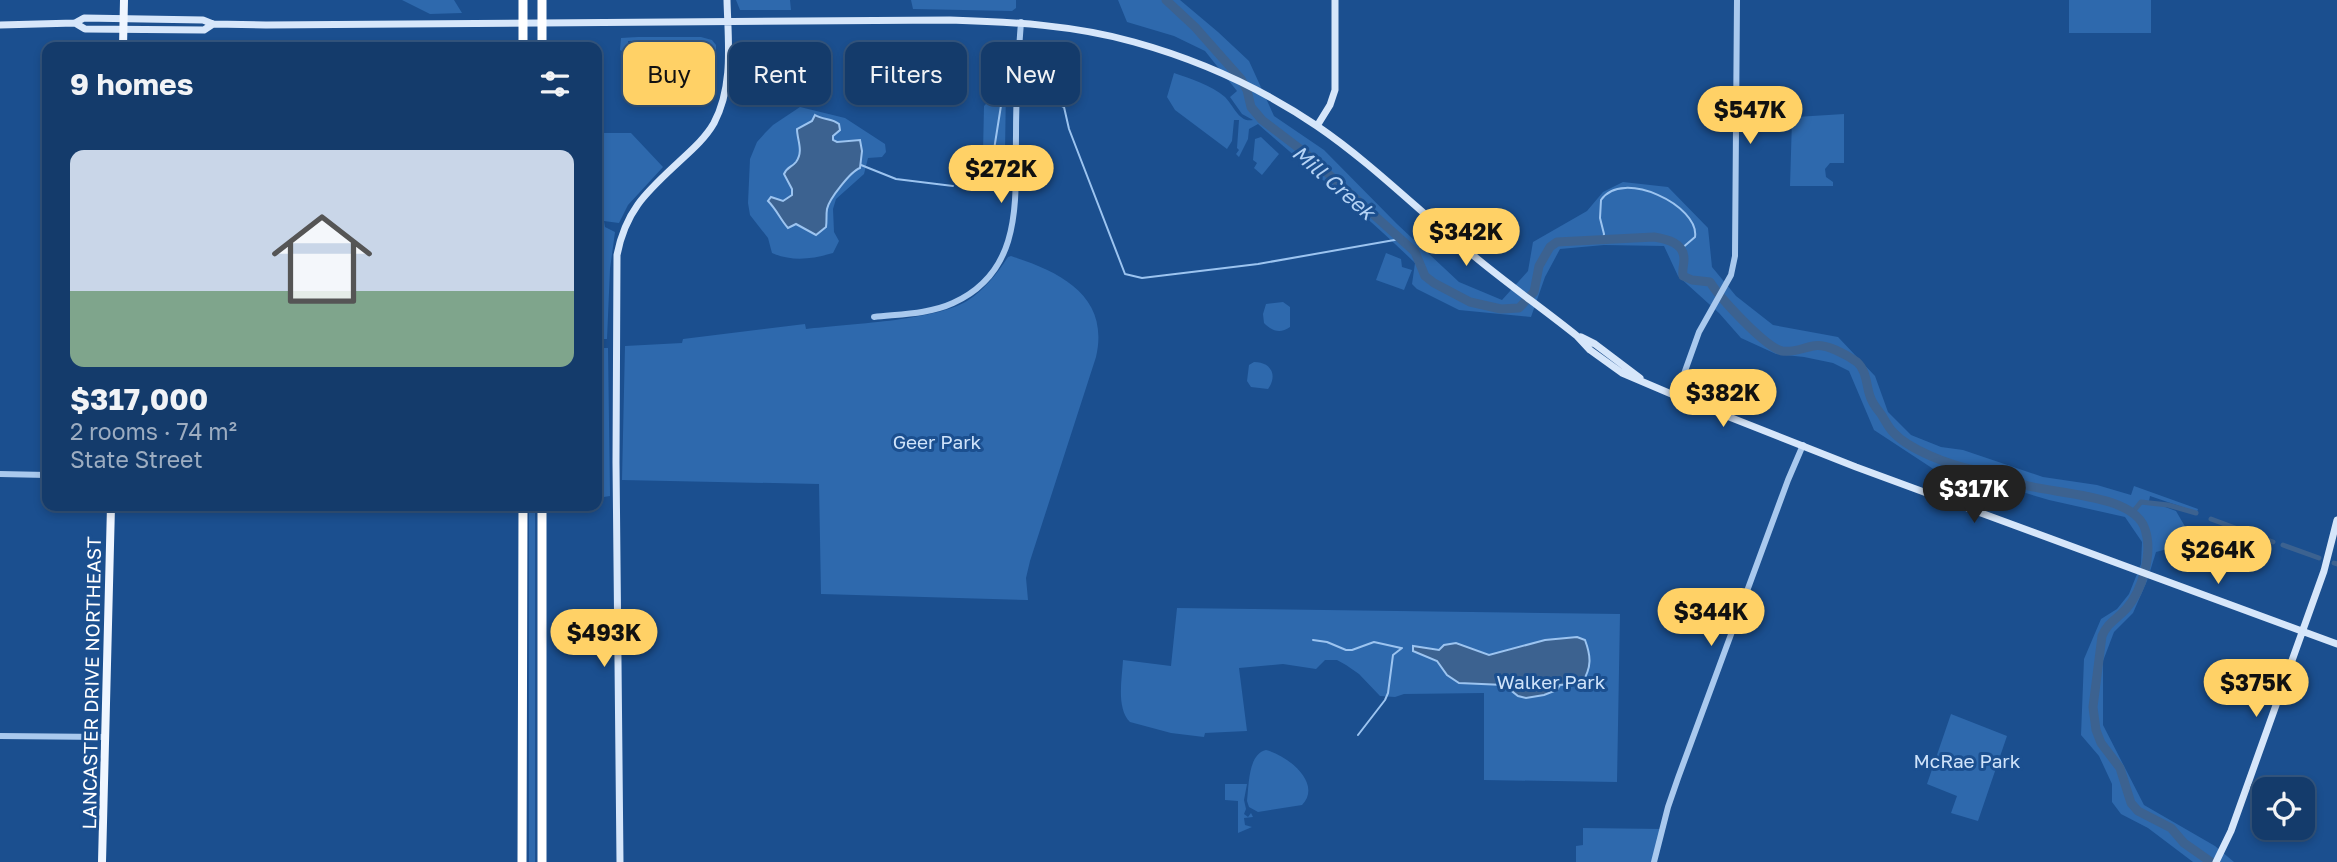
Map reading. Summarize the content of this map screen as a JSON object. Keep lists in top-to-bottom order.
{
  "streets": {
    "main road": ["LANCASTER DRIVE NORTHEAST"]
  },
  "water": ["Mill Creek"],
  "parks": ["Geer Park", "Walker Park", "McRae Park"],
  "page": {
    "chip": [
      "Buy",
      "Rent",
      "Filters",
      "New"
    ],
    "heading": "9 homes",
    "price": [
      "$547K",
      "$272K",
      "$342K",
      "$382K",
      "$317K",
      "$264K",
      "$344K",
      "$493K",
      "$375K"
    ],
    "list": [
      {
        "name": "$317,000",
        "note": "2 rooms · 74 m² · State Street"
      }
    ]
  }
}
